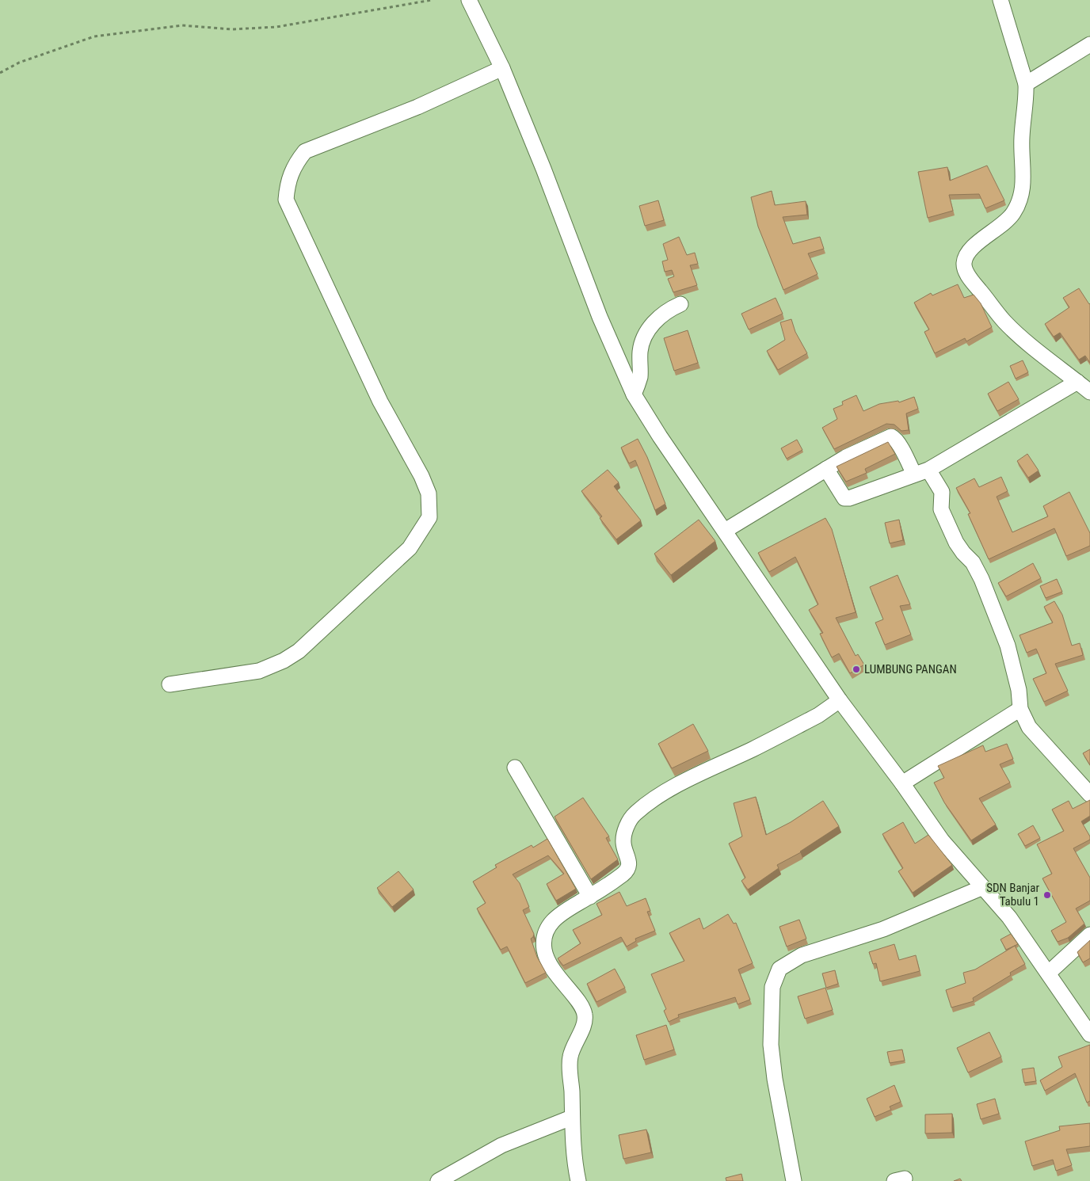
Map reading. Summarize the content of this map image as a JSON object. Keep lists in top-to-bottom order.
{
  "places": ["LUMBUNG PANGAN", "SDN Banjar Tabulu 1"]
}
